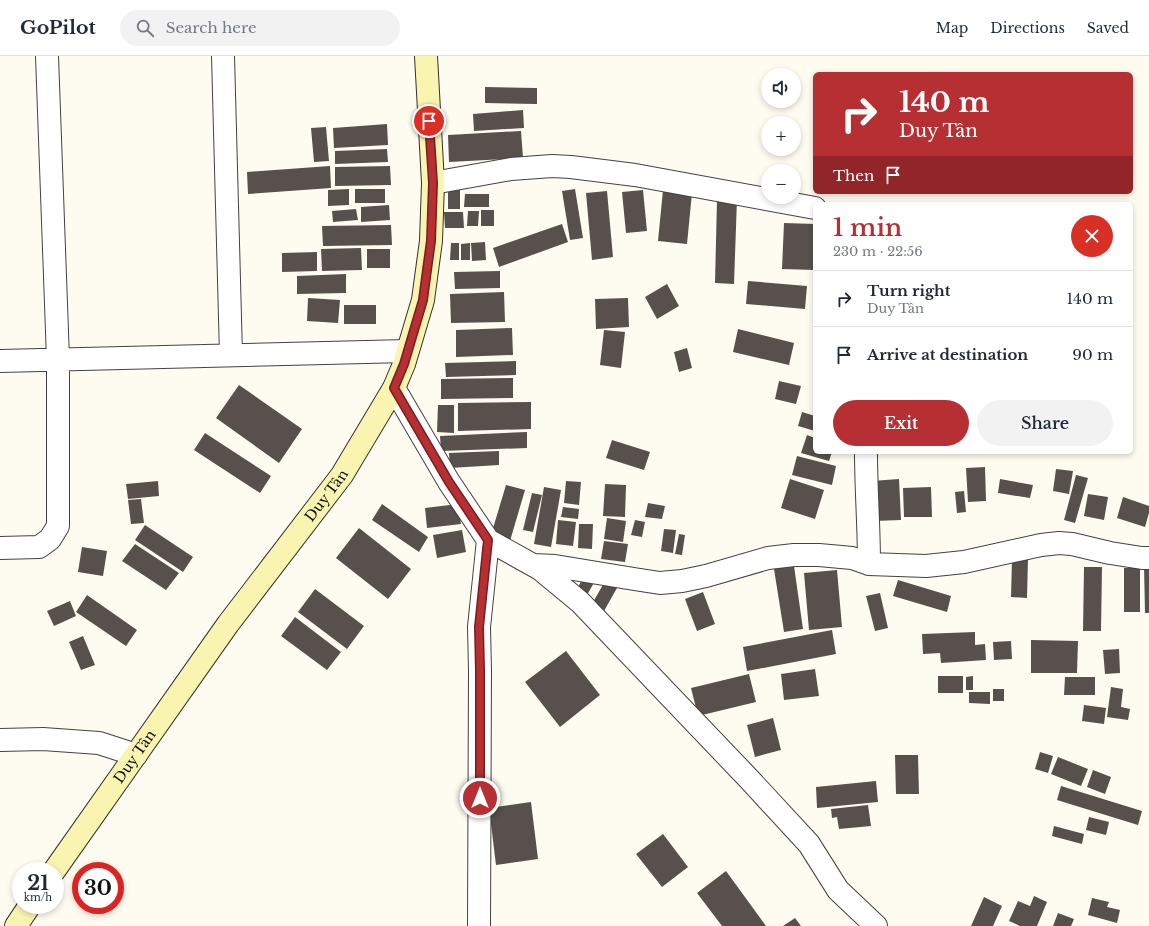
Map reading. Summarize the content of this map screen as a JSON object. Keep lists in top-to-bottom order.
{
  "streets": {
    "street": ["Duy Tân"]
  },
  "page": {
    "header": "GoPilot",
    "search": "Search here",
    "nav": ["Map", "Directions", "Saved"],
    "map_buttons": ["+", "−"],
    "turn": ["140 m", "Duy Tân"],
    "then": "Then",
    "heading": ["1 min", "230 m · 22:56"],
    "list": [
      {
        "name": "Turn right",
        "note": "Duy Tân",
        "value": "140 m"
      },
      {
        "name": "Arrive at destination",
        "value": "90 m"
      }
    ],
    "buttons": ["Exit", "Share"],
    "speed": "21 km/h",
    "limit": "30"
  }
}
